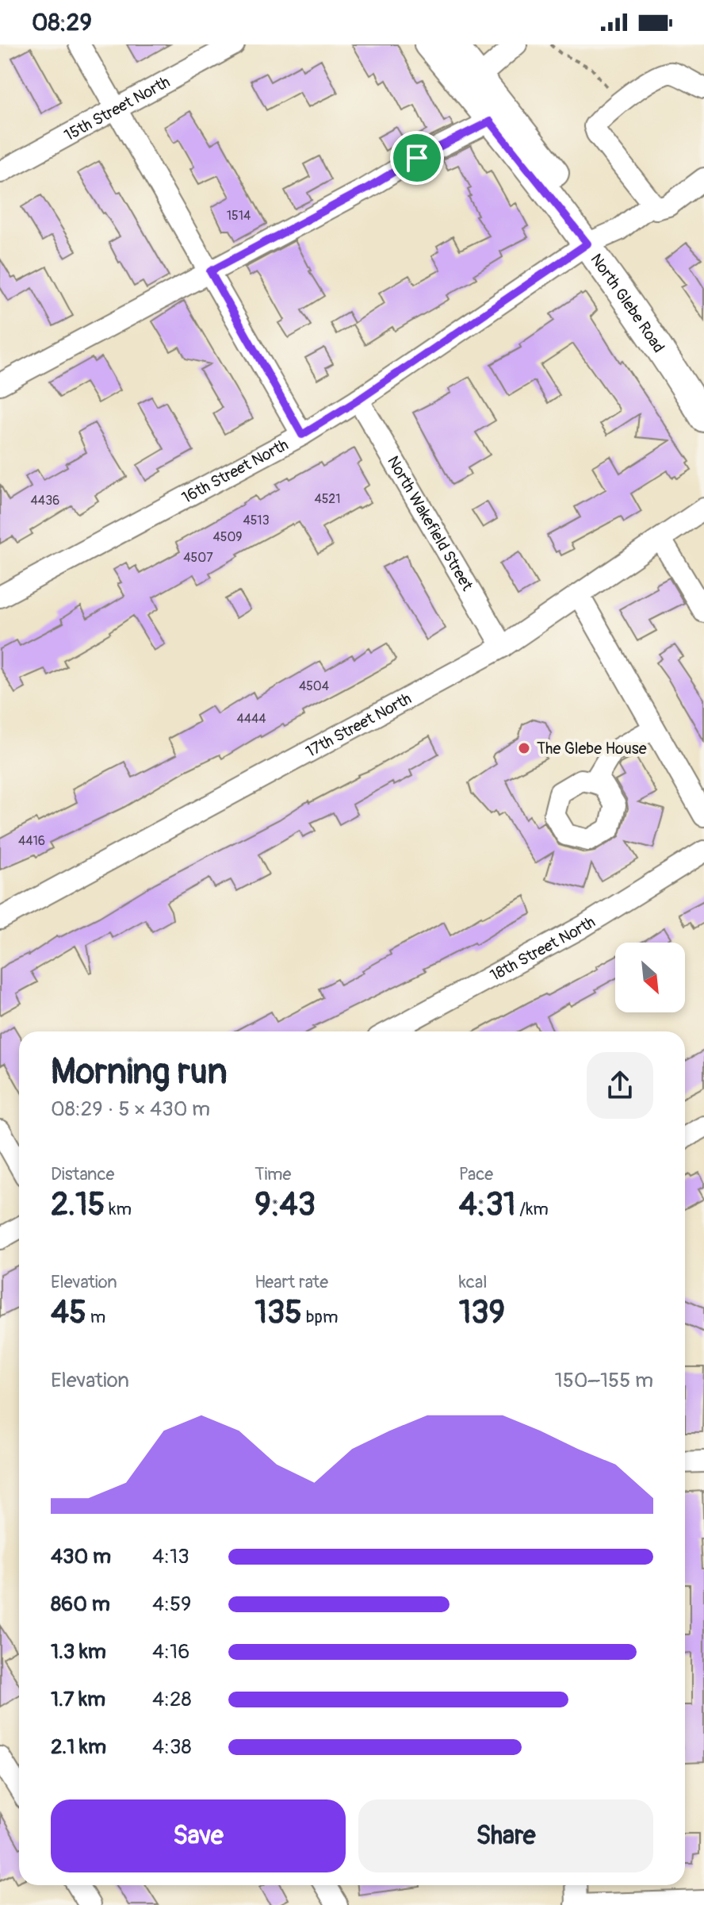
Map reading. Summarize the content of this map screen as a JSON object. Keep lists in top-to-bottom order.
{
  "streets": {
    "main road": ["North Glebe Road"],
    "street": [
      "15th Street North",
      "16th Street North",
      "North Wakefield Street",
      "17th Street North",
      "18th Street North"
    ]
  },
  "crossings": [
    ["North Glebe Road", "16th Street North"],
    ["16th Street North", "North Wakefield Street"],
    ["North Wakefield Street", "17th Street North"]
  ],
  "places": ["The Glebe House"],
  "house_numbers": [
    "1514",
    "4521",
    "4436",
    "4513",
    "4509",
    "4507",
    "4504",
    "4444",
    "4416"
  ],
  "north": "bottom right",
  "page": {
    "status": "08:29",
    "heading": ["Morning run", "08:29 · 5 × 430 m"],
    "stats": [
      ["Distance", "2.15 km"],
      ["Time", "9:43"],
      ["Pace", "4:31 /km"],
      ["Elevation", "45 m"],
      ["Heart rate", "135 bpm"],
      ["kcal", "139"]
    ],
    "chart": ["Elevation", "150–155 m"],
    "list": [
      {
        "name": "430 m",
        "note": "4:13"
      },
      {
        "name": "860 m",
        "note": "4:59"
      },
      {
        "name": "1.3 km",
        "note": "4:16"
      },
      {
        "name": "1.7 km",
        "note": "4:28"
      },
      {
        "name": "2.1 km",
        "note": "4:38"
      }
    ],
    "buttons": ["Save", "Share"]
  }
}
